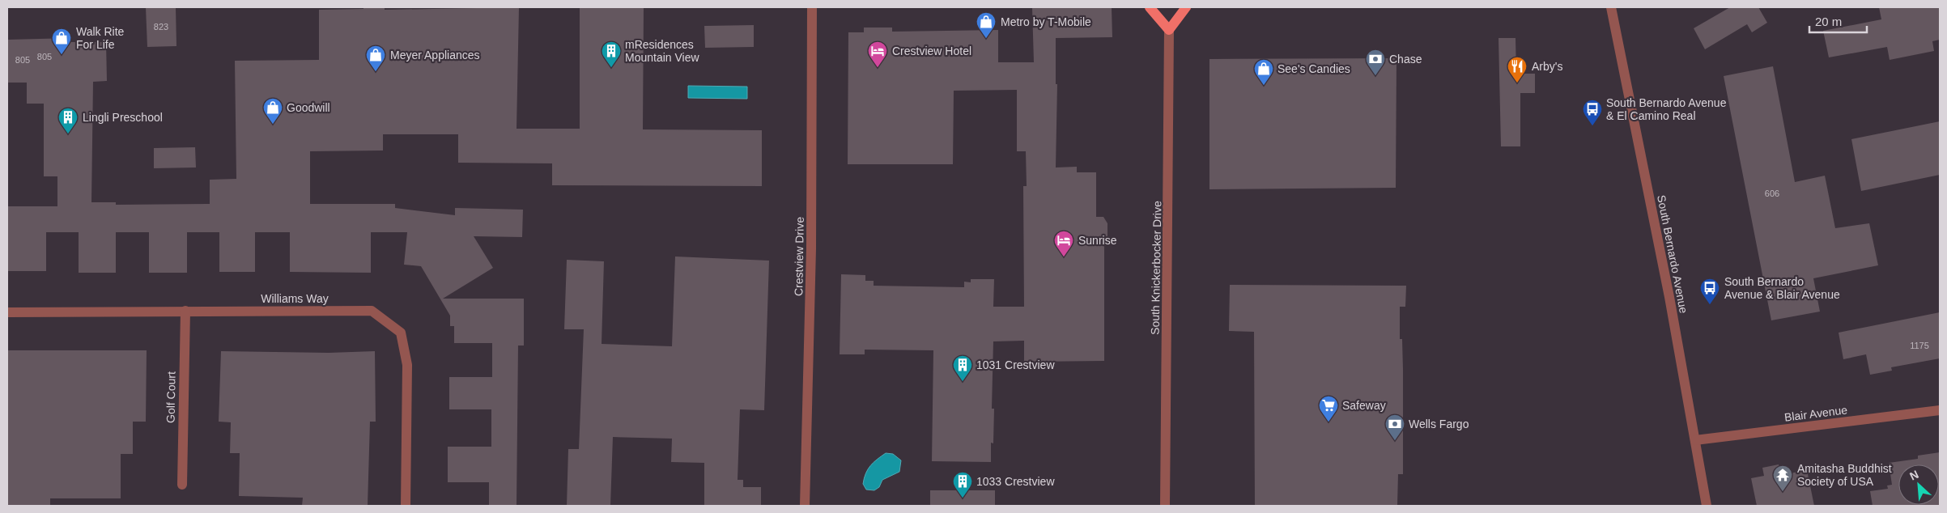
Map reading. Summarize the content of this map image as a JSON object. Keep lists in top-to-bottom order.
{
  "streets": {
    "street": [
      "South Bernardo Avenue",
      "Crestview Drive",
      "South Knickerbocker Drive",
      "Williams Way",
      "Golf Court",
      "Blair Avenue"
    ]
  },
  "crossings": [
    ["South Bernardo Avenue", "Blair Avenue"],
    ["Williams Way", "Golf Court"]
  ],
  "places": {
    "shop": [
      "Metro by T-Mobile",
      "Walk Rite For Life",
      "Meyer Appliances",
      "See's Candies",
      "Goodwill"
    ],
    "building": [
      "mResidences Mountain View",
      "Lingli Preschool",
      "1031 Crestview",
      "1033 Crestview"
    ],
    "hotel": ["Crestview Hotel", "Sunrise"],
    "bank": ["Chase", "Wells Fargo"],
    "restaurant": ["Arby's"],
    "bus stop": ["South Bernardo Avenue & El Camino Real", "South Bernardo Avenue & Blair Avenue"],
    "supermarket": ["Safeway"],
    "temple": ["Amitasha Buddhist Society of USA"]
  },
  "house_numbers": [
    "823",
    "805",
    "805",
    "606",
    "1175"
  ],
  "scale_bar": "20 m",
  "north": "top left"
}
